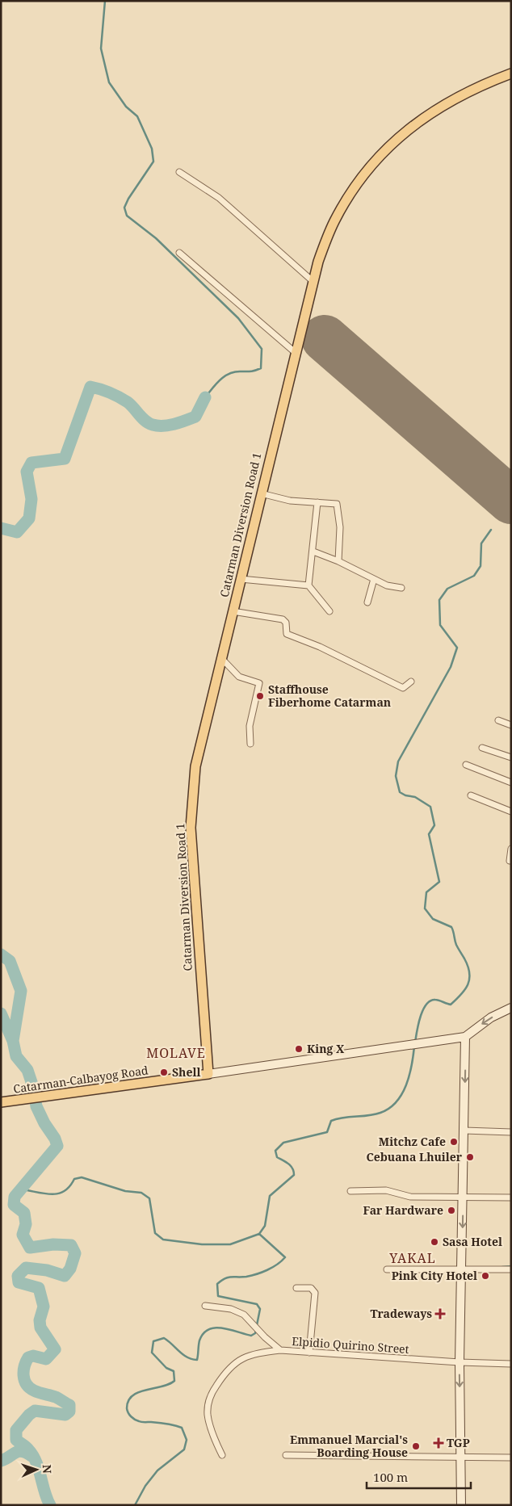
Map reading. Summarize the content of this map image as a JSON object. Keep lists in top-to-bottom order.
{
  "streets": {
    "main road": ["Catarman Diversion Road 1", "Catarman-Calbayog Road"],
    "street": ["Elpidio Quirino Street"]
  },
  "crossings": [
    ["Catarman Diversion Road 1", "Catarman-Calbayog Road"]
  ],
  "districts": ["MOLAVE", "YAKAL"],
  "places": {
    "other": [
      "Staffhouse Fiberhome Catarman",
      "King X",
      "Shell",
      "Mitchz Cafe",
      "Cebuana Lhuiler",
      "Far Hardware",
      "Sasa Hotel",
      "Pink City Hotel",
      "Emmanuel Marcial's Boarding House"
    ],
    "health": ["Tradeways", "TGP"]
  },
  "scale_bar": "100 m",
  "north": "right"
}
